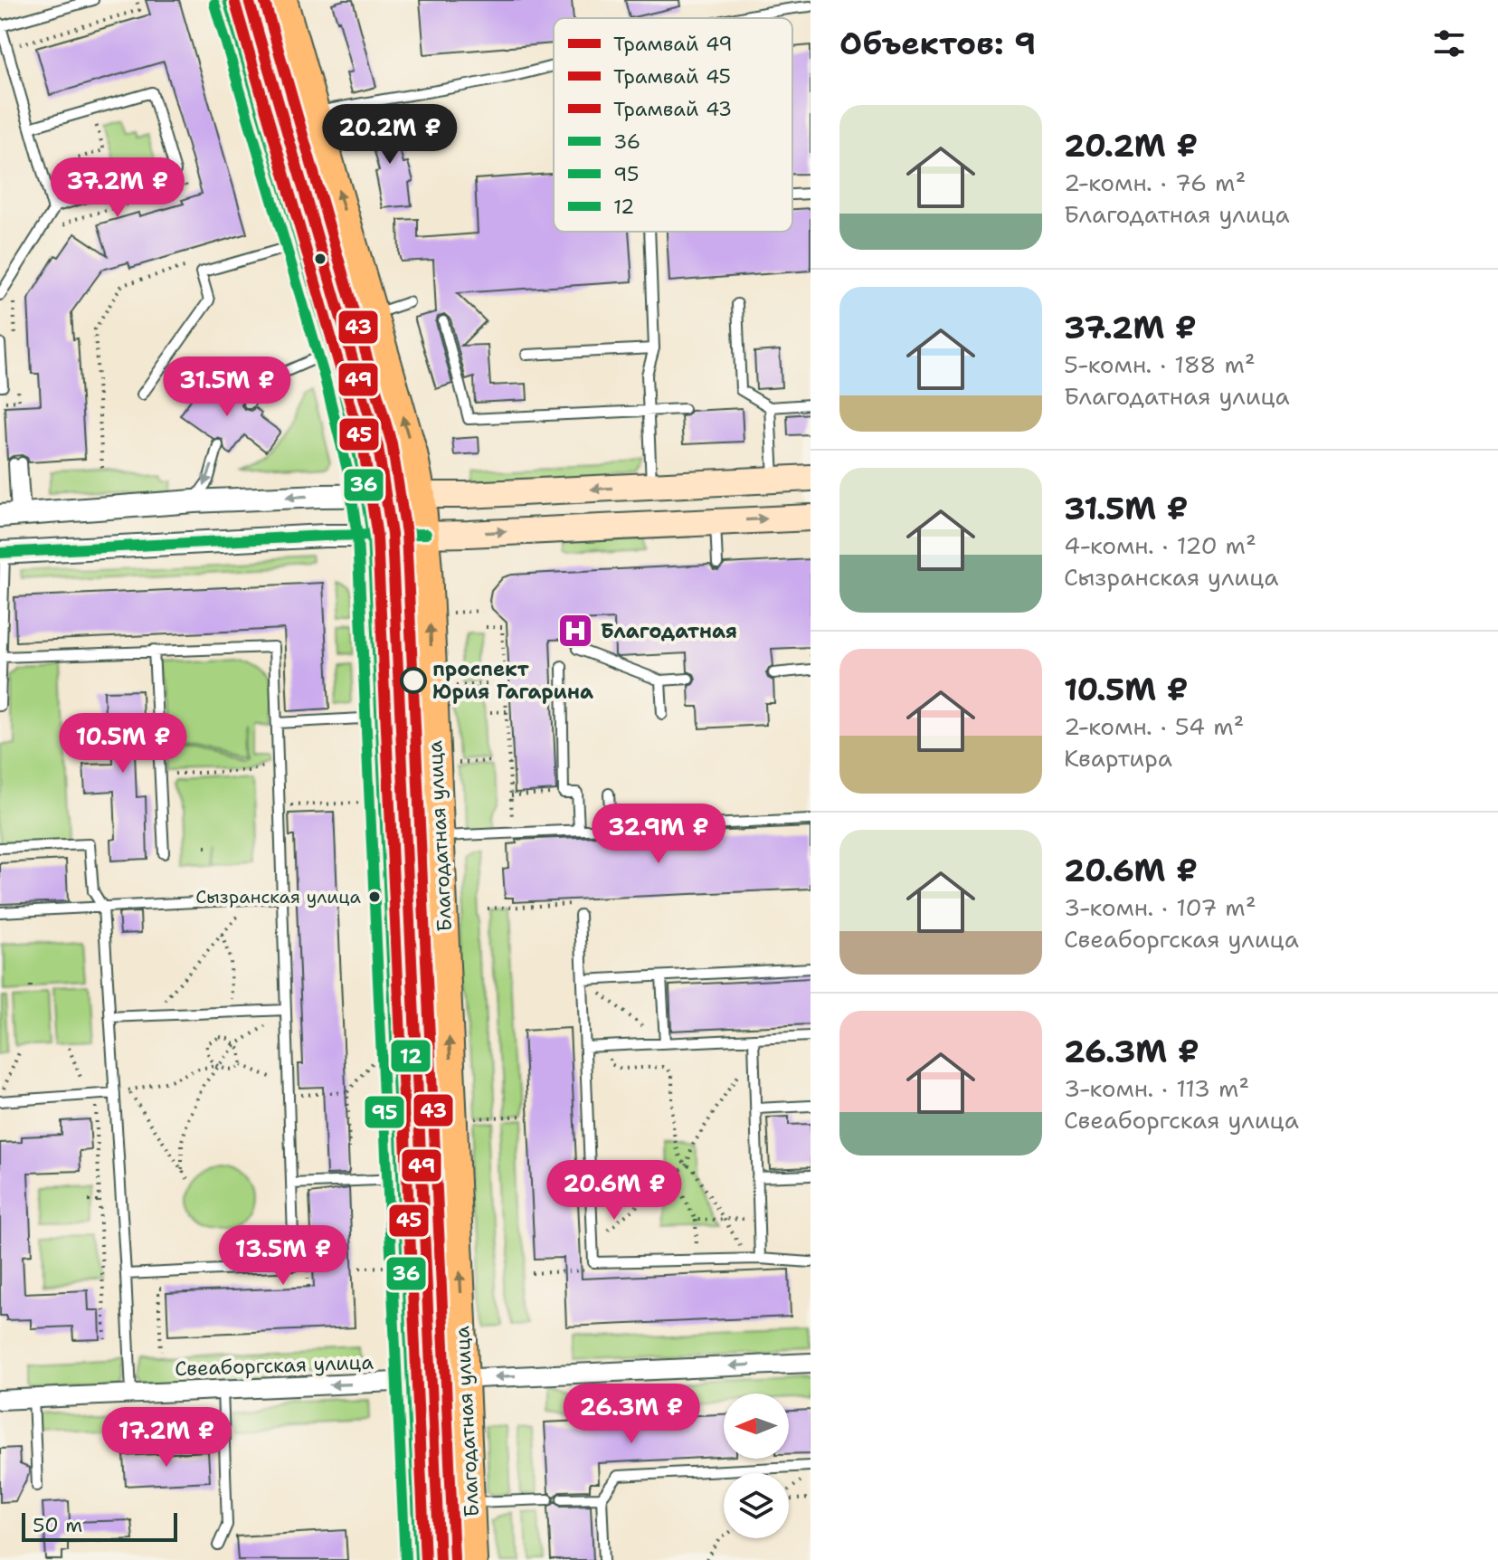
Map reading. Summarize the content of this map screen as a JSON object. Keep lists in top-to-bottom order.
{
  "streets": {
    "main road": ["Благодатная улица"],
    "street": ["Свеаборгская улица"]
  },
  "crossings": [
    ["Благодатная улица", "Свеаборгская улица"]
  ],
  "one_way": ["Свеаборгская улица"],
  "places": {
    "hospital": ["Благодатная"],
    "other": ["проспект Юрия Гагарина", "Сызранская улица"]
  },
  "lines": [
    "tram line 49",
    "tram line 43",
    "transit line 36",
    "transit line 12",
    "tram line 45",
    "transit line 95"
  ],
  "legend": [
    "Трамвай 49",
    "Трамвай 45",
    "Трамвай 43",
    "36",
    "95",
    "12"
  ],
  "scale_bar": "50 m",
  "north": "left",
  "page": {
    "heading": "Объектов: 9",
    "list": [
      {
        "name": "20.2M ₽",
        "note": "2-комн. · 76 m² · Благодатная улица"
      },
      {
        "name": "37.2M ₽",
        "note": "5-комн. · 188 m² · Благодатная улица"
      },
      {
        "name": "31.5M ₽",
        "note": "4-комн. · 120 m² · Сызранская улица"
      },
      {
        "name": "10.5M ₽",
        "note": "2-комн. · 54 m² · Квартира"
      },
      {
        "name": "20.6M ₽",
        "note": "3-комн. · 107 m² · Свеаборгская улица"
      },
      {
        "name": "26.3M ₽",
        "note": "3-комн. · 113 m² · Свеаборгская улица"
      }
    ],
    "price": [
      "20.2M ₽",
      "37.2M ₽",
      "31.5M ₽",
      "10.5M ₽",
      "32.9M ₽",
      "20.6M ₽",
      "13.5M ₽",
      "26.3M ₽",
      "17.2M ₽"
    ],
    "scale": "50 m"
  }
}
